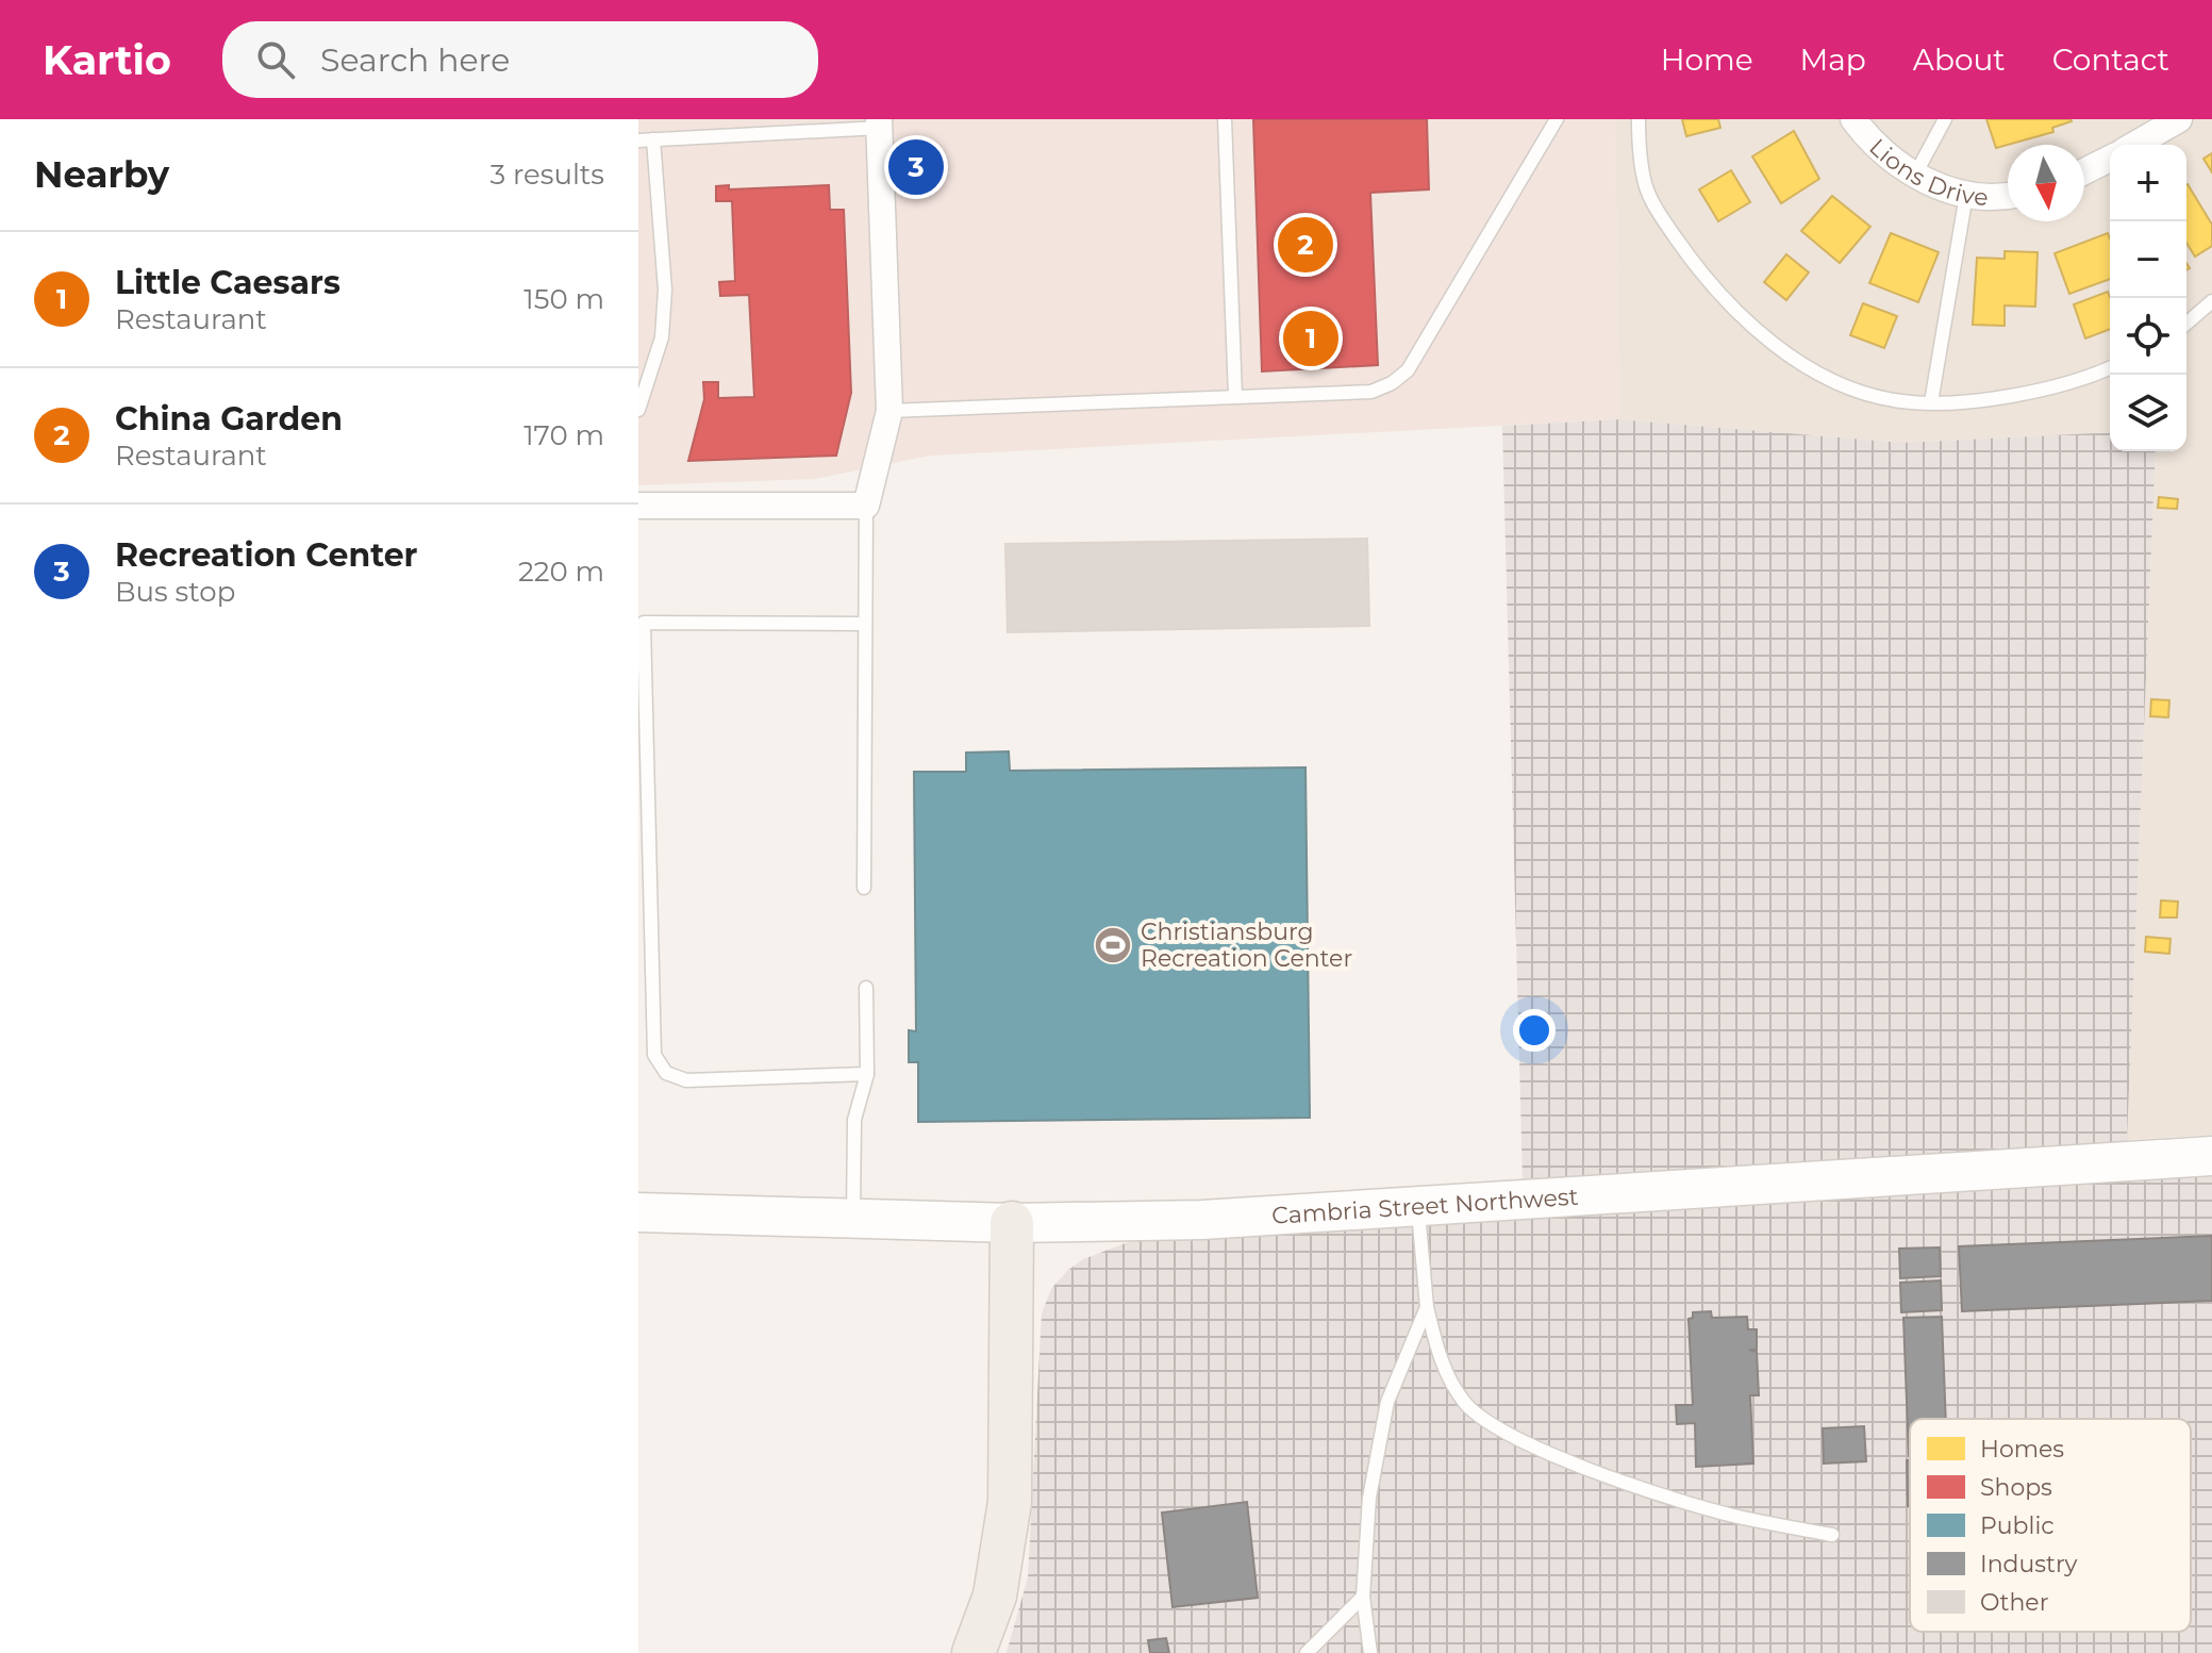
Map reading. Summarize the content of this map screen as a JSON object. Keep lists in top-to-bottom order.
{
  "streets": {
    "street": ["Lions Drive", "Cambria Street Northwest"]
  },
  "places": {
    "sports": ["Christiansburg Recreation Center"]
  },
  "legend": [
    "Homes",
    "Shops",
    "Public",
    "Industry",
    "Other"
  ],
  "north": "bottom",
  "page": {
    "header": "Kartio",
    "search": "Search here",
    "nav": [
      "Home",
      "Map",
      "About",
      "Contact"
    ],
    "heading": ["Nearby", "3 results"],
    "pins": ["3", "2", "1"],
    "map_buttons": ["+", "−"],
    "list": [
      {
        "mark": "1",
        "name": "Little Caesars",
        "note": "Restaurant",
        "value": "150 m"
      },
      {
        "mark": "2",
        "name": "China Garden",
        "note": "Restaurant",
        "value": "170 m"
      },
      {
        "mark": "3",
        "name": "Recreation Center",
        "note": "Bus stop",
        "value": "220 m"
      }
    ]
  }
}
